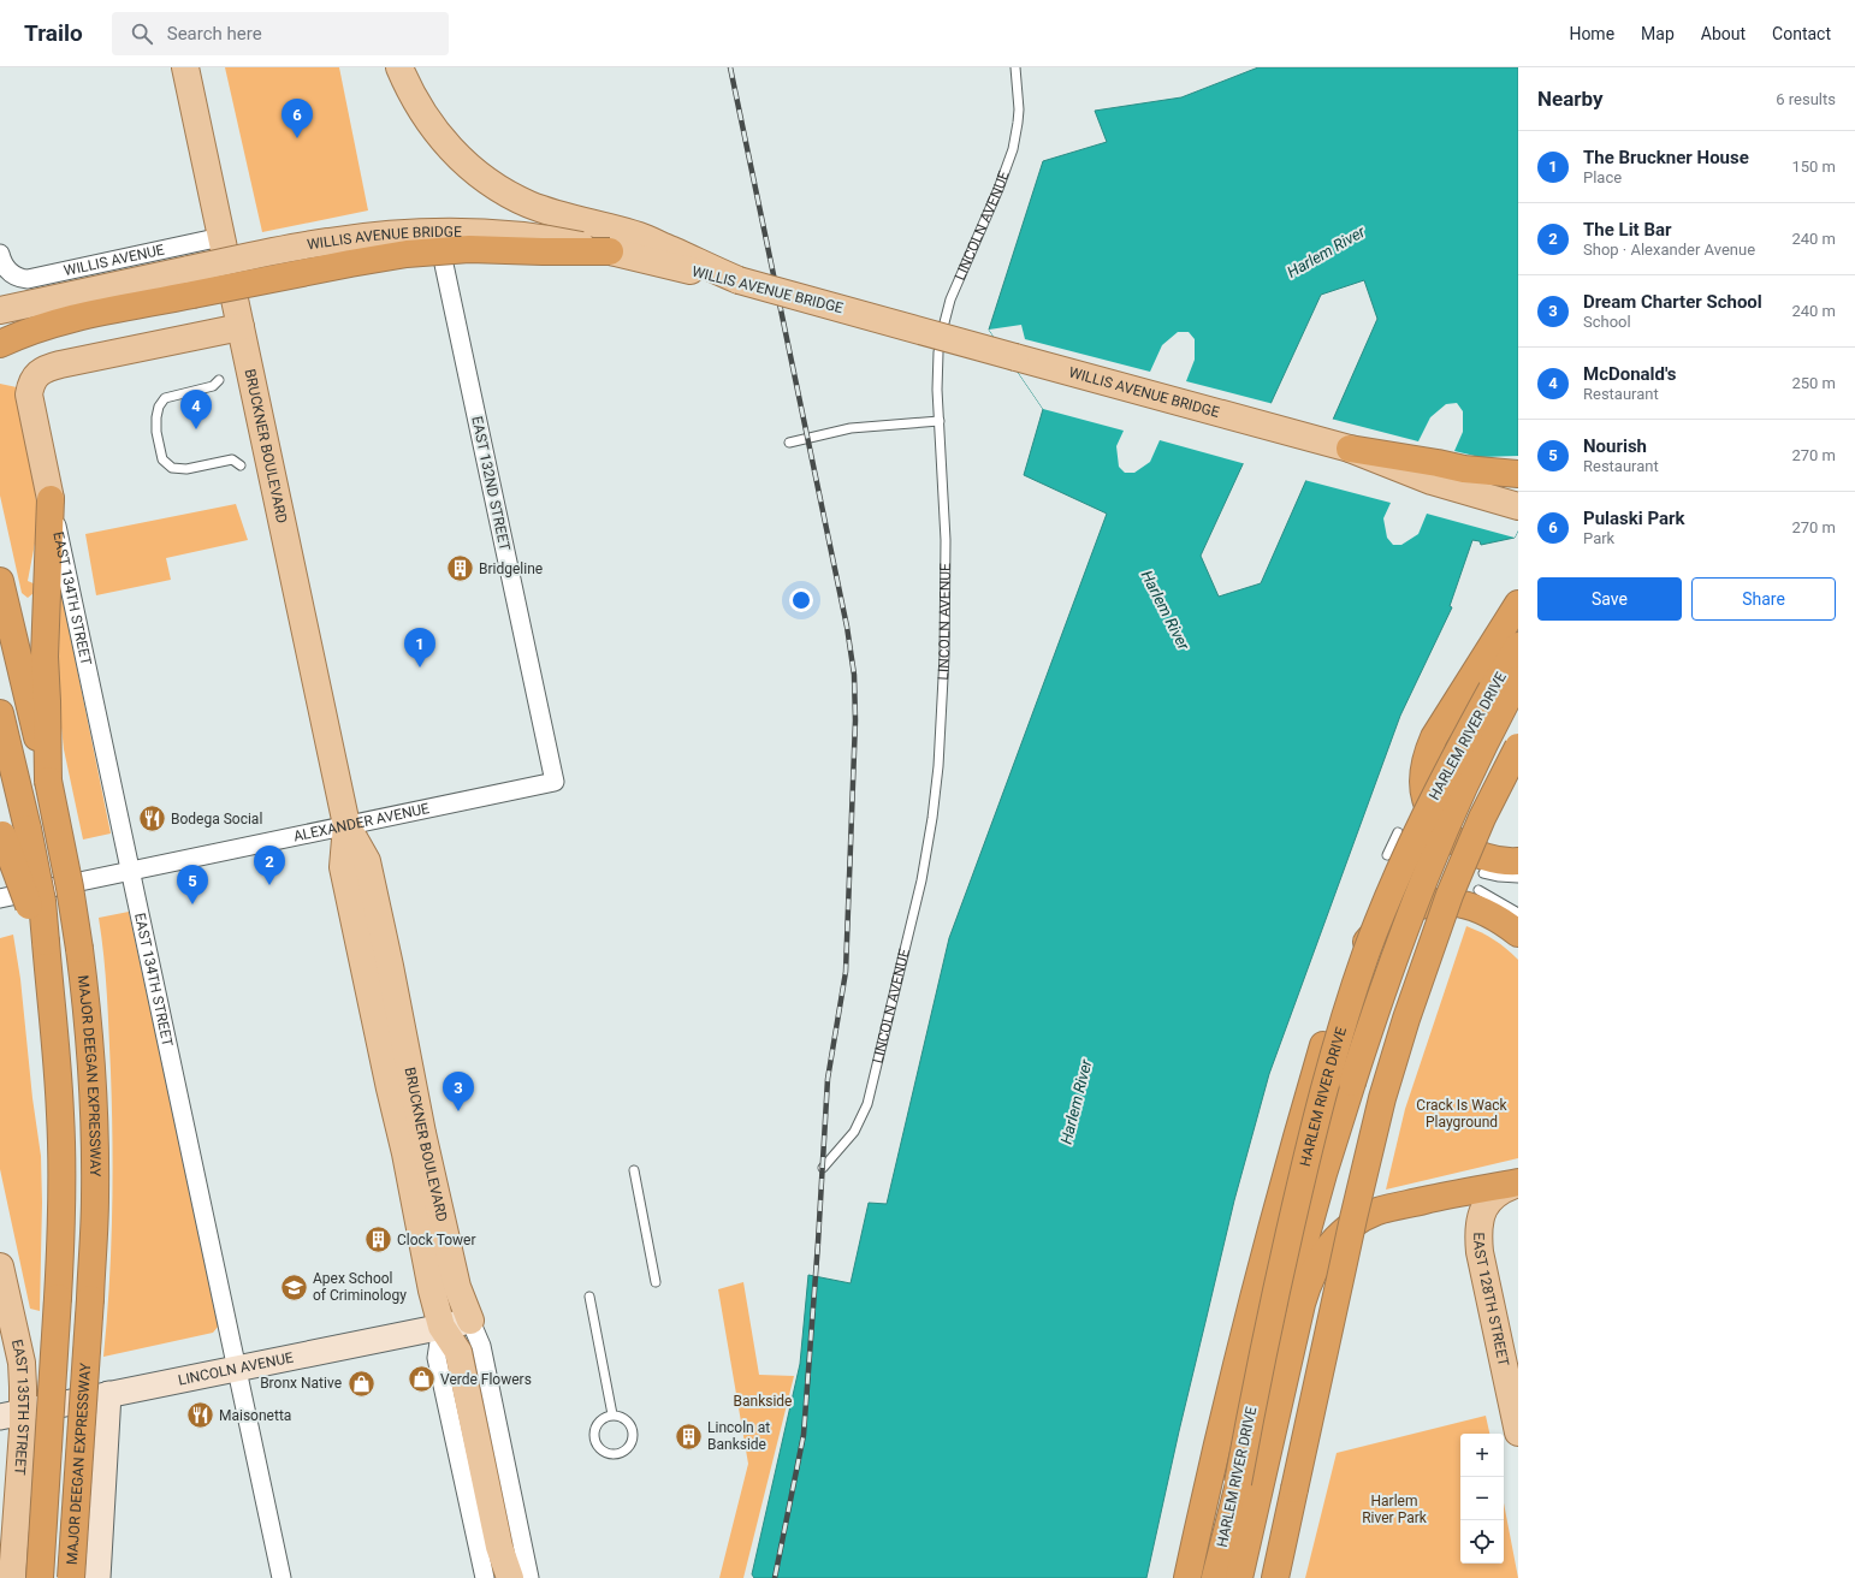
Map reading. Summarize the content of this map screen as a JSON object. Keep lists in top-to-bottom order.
{
  "streets": {
    "highway": ["HARLEM RIVER DRIVE", "MAJOR DEEGAN EXPRESSWAY"],
    "main road": [
      "LINCOLN AVENUE",
      "WILLIS AVENUE BRIDGE",
      "BRUCKNER BOULEVARD",
      "EAST 134TH STREET",
      "EAST 128TH STREET",
      "EAST 135TH STREET"
    ],
    "street": ["WILLIS AVENUE", "EAST 132ND STREET", "ALEXANDER AVENUE"]
  },
  "crossings": [
    ["LINCOLN AVENUE", "BRUCKNER BOULEVARD"],
    ["LINCOLN AVENUE", "EAST 134TH STREET"],
    ["LINCOLN AVENUE", "EAST 135TH STREET"],
    ["WILLIS AVENUE", "BRUCKNER BOULEVARD"],
    ["BRUCKNER BOULEVARD", "EAST 132ND STREET"],
    ["BRUCKNER BOULEVARD", "EAST 134TH STREET"],
    ["BRUCKNER BOULEVARD", "ALEXANDER AVENUE"],
    ["EAST 132ND STREET", "ALEXANDER AVENUE"],
    ["EAST 134TH STREET", "ALEXANDER AVENUE"]
  ],
  "water": ["Harlem River"],
  "parks": ["Crack Is Wack Playground", "Bankside", "Harlem River Park"],
  "places": {
    "building": ["Bridgeline", "Clock Tower", "Lincoln at Bankside"],
    "restaurant": ["Bodega Social", "Maisonetta"],
    "school or university": ["Apex School of Criminology"],
    "shop": ["Verde Flowers", "Bronx Native"]
  },
  "page": {
    "header": "Trailo",
    "search": "Search here",
    "nav": [
      "Home",
      "Map",
      "About",
      "Contact"
    ],
    "heading": ["Nearby", "6 results"],
    "pins": [
      "6",
      "4",
      "1",
      "2",
      "5",
      "3"
    ],
    "list": [
      {
        "mark": "1",
        "name": "The Bruckner House",
        "note": "Place",
        "value": "150 m"
      },
      {
        "mark": "2",
        "name": "The Lit Bar",
        "note": "Shop · Alexander Avenue",
        "value": "240 m"
      },
      {
        "mark": "3",
        "name": "Dream Charter School",
        "note": "School",
        "value": "240 m"
      },
      {
        "mark": "4",
        "name": "McDonald's",
        "note": "Restaurant",
        "value": "250 m"
      },
      {
        "mark": "5",
        "name": "Nourish",
        "note": "Restaurant",
        "value": "270 m"
      },
      {
        "mark": "6",
        "name": "Pulaski Park",
        "note": "Park",
        "value": "270 m"
      }
    ],
    "buttons": ["Save", "Share"],
    "map_buttons": ["+", "−"]
  }
}
